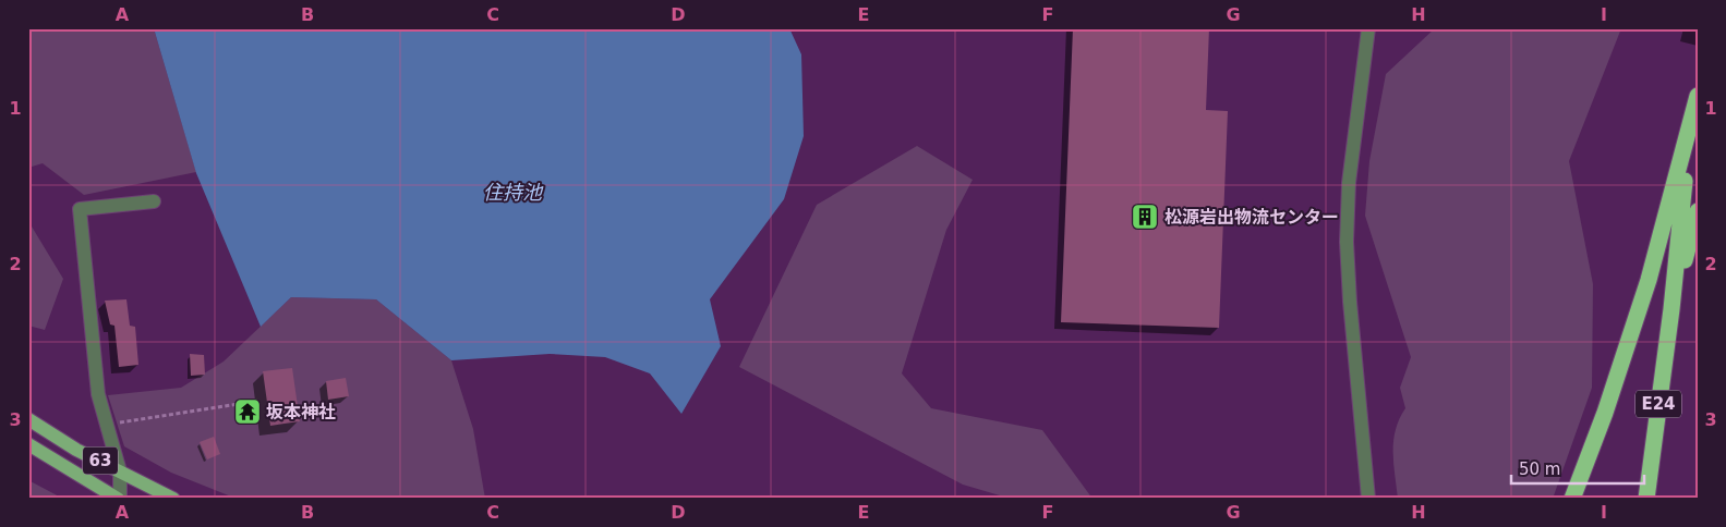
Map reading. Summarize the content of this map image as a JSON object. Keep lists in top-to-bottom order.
{
  "streets": {
    "highway": ["E24"],
    "main road": ["63"]
  },
  "water": ["住持池"],
  "places": {
    "building": ["松源岩出物流センター"],
    "temple": ["坂本神社"]
  },
  "scale_bar": "50 m",
  "grid": {
    "columns": [
      "A",
      "B",
      "C",
      "D",
      "E",
      "F",
      "G",
      "H",
      "I"
    ],
    "rows": ["1", "2", "3"]
  }
}
